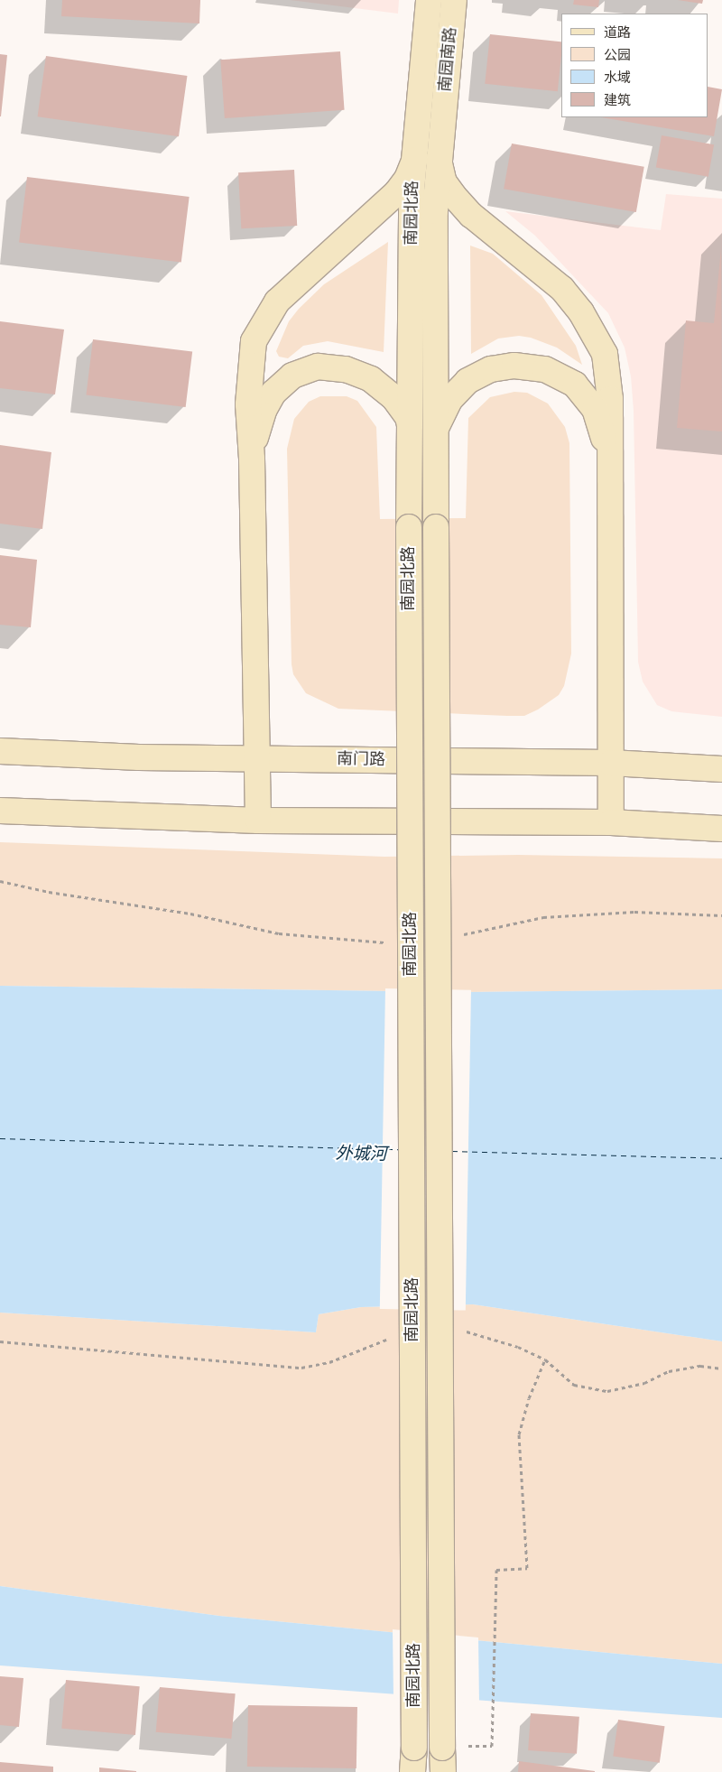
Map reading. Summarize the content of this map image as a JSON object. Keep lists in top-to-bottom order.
{
  "streets": {
    "main road": ["南园南路", "南园北路", "南门路"]
  },
  "crossings": [
    ["南园南路", "南园北路"]
  ],
  "water": ["外城河"],
  "legend": [
    "道路",
    "公园",
    "水域",
    "建筑"
  ]
}
